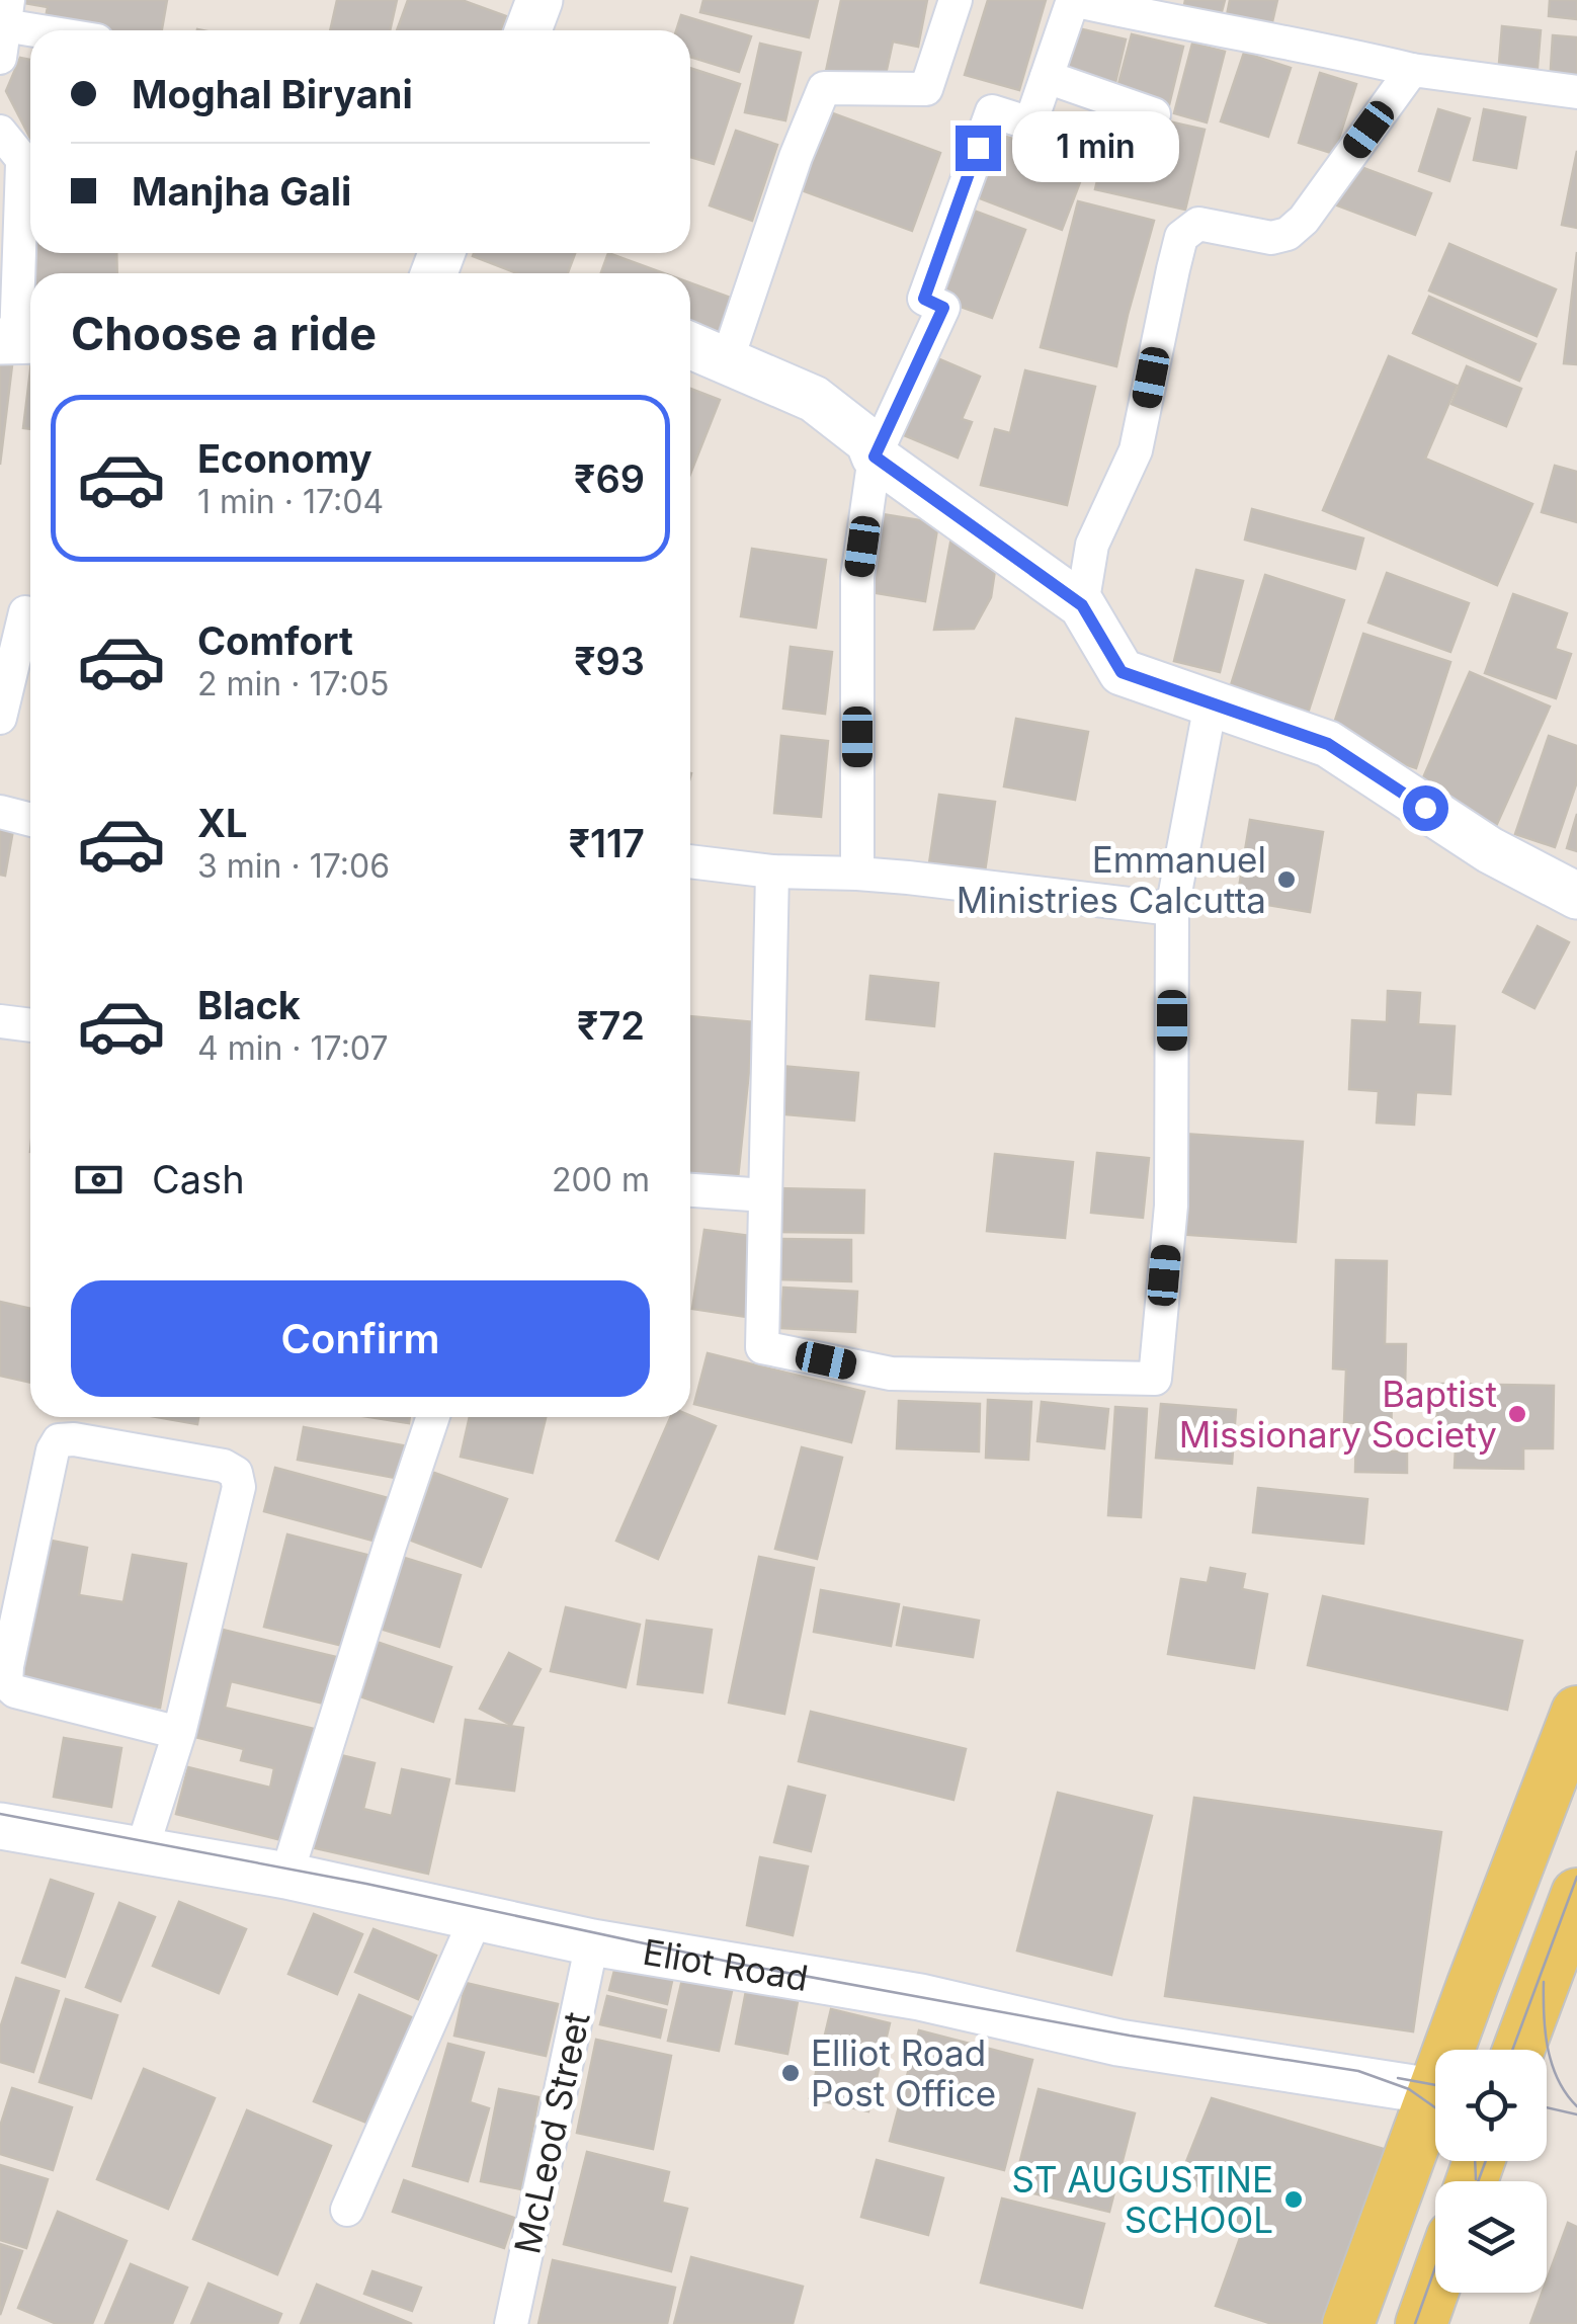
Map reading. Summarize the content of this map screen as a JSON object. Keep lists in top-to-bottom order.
{
  "streets": {
    "street": ["Eliot Road", "McLeod Street"]
  },
  "crossings": [
    ["Eliot Road", "McLeod Street"]
  ],
  "places": [
    "Emmanuel Ministries Calcutta",
    "Baptist Missionary Society",
    "Elliot Road Post Office",
    "ST AUGUSTINE SCHOOL"
  ],
  "page": {
    "banner": ["Moghal Biryani", "Manjha Gali"],
    "bubble": "1 min",
    "heading": "Choose a ride",
    "list": [
      {
        "name": "Economy",
        "note": "1 min · 17:04",
        "value": "₹69"
      },
      {
        "name": "Comfort",
        "note": "2 min · 17:05",
        "value": "₹93"
      },
      {
        "name": "XL",
        "note": "3 min · 17:06",
        "value": "₹117"
      },
      {
        "name": "Black",
        "note": "4 min · 17:07",
        "value": "₹72"
      }
    ],
    "pay": ["Cash", "200 m"],
    "buttons": "Confirm"
  }
}
